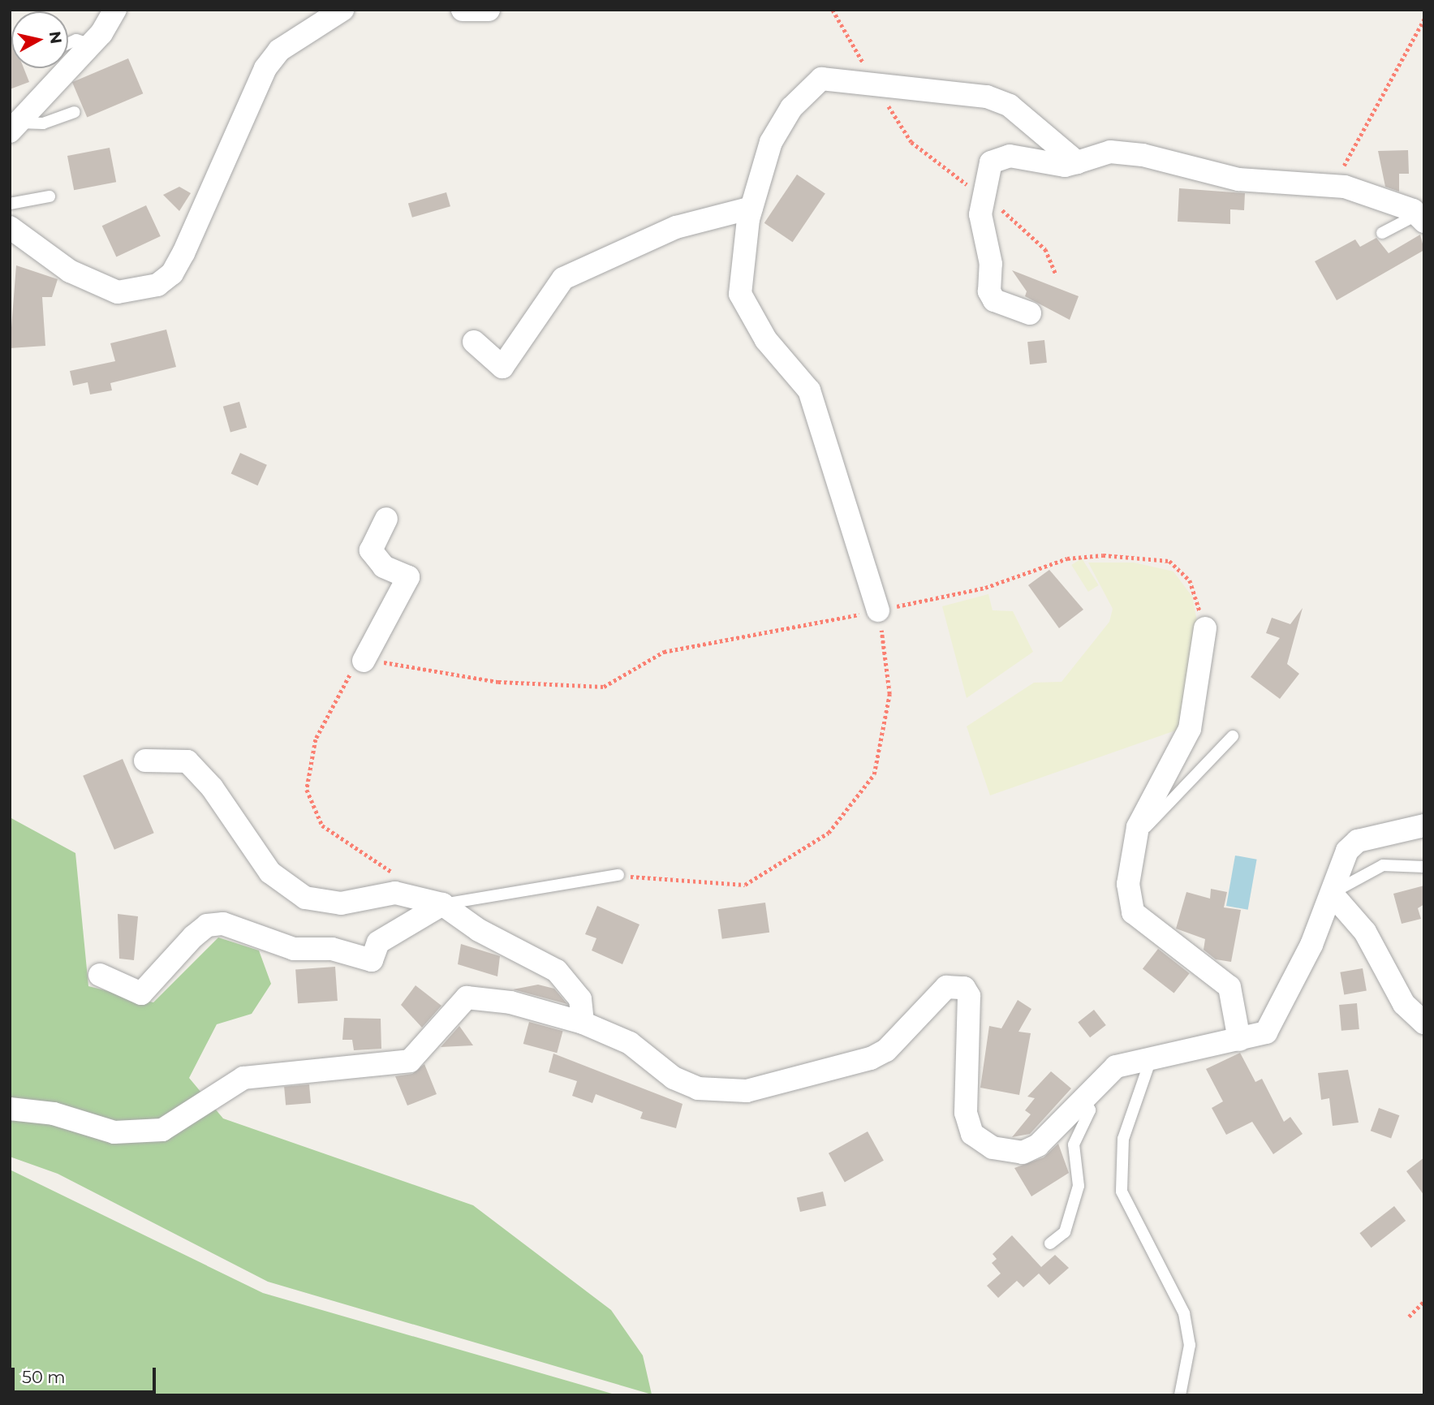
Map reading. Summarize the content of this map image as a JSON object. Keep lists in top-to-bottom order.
{
  "scale_bar": "50 m",
  "north": "right"
}
